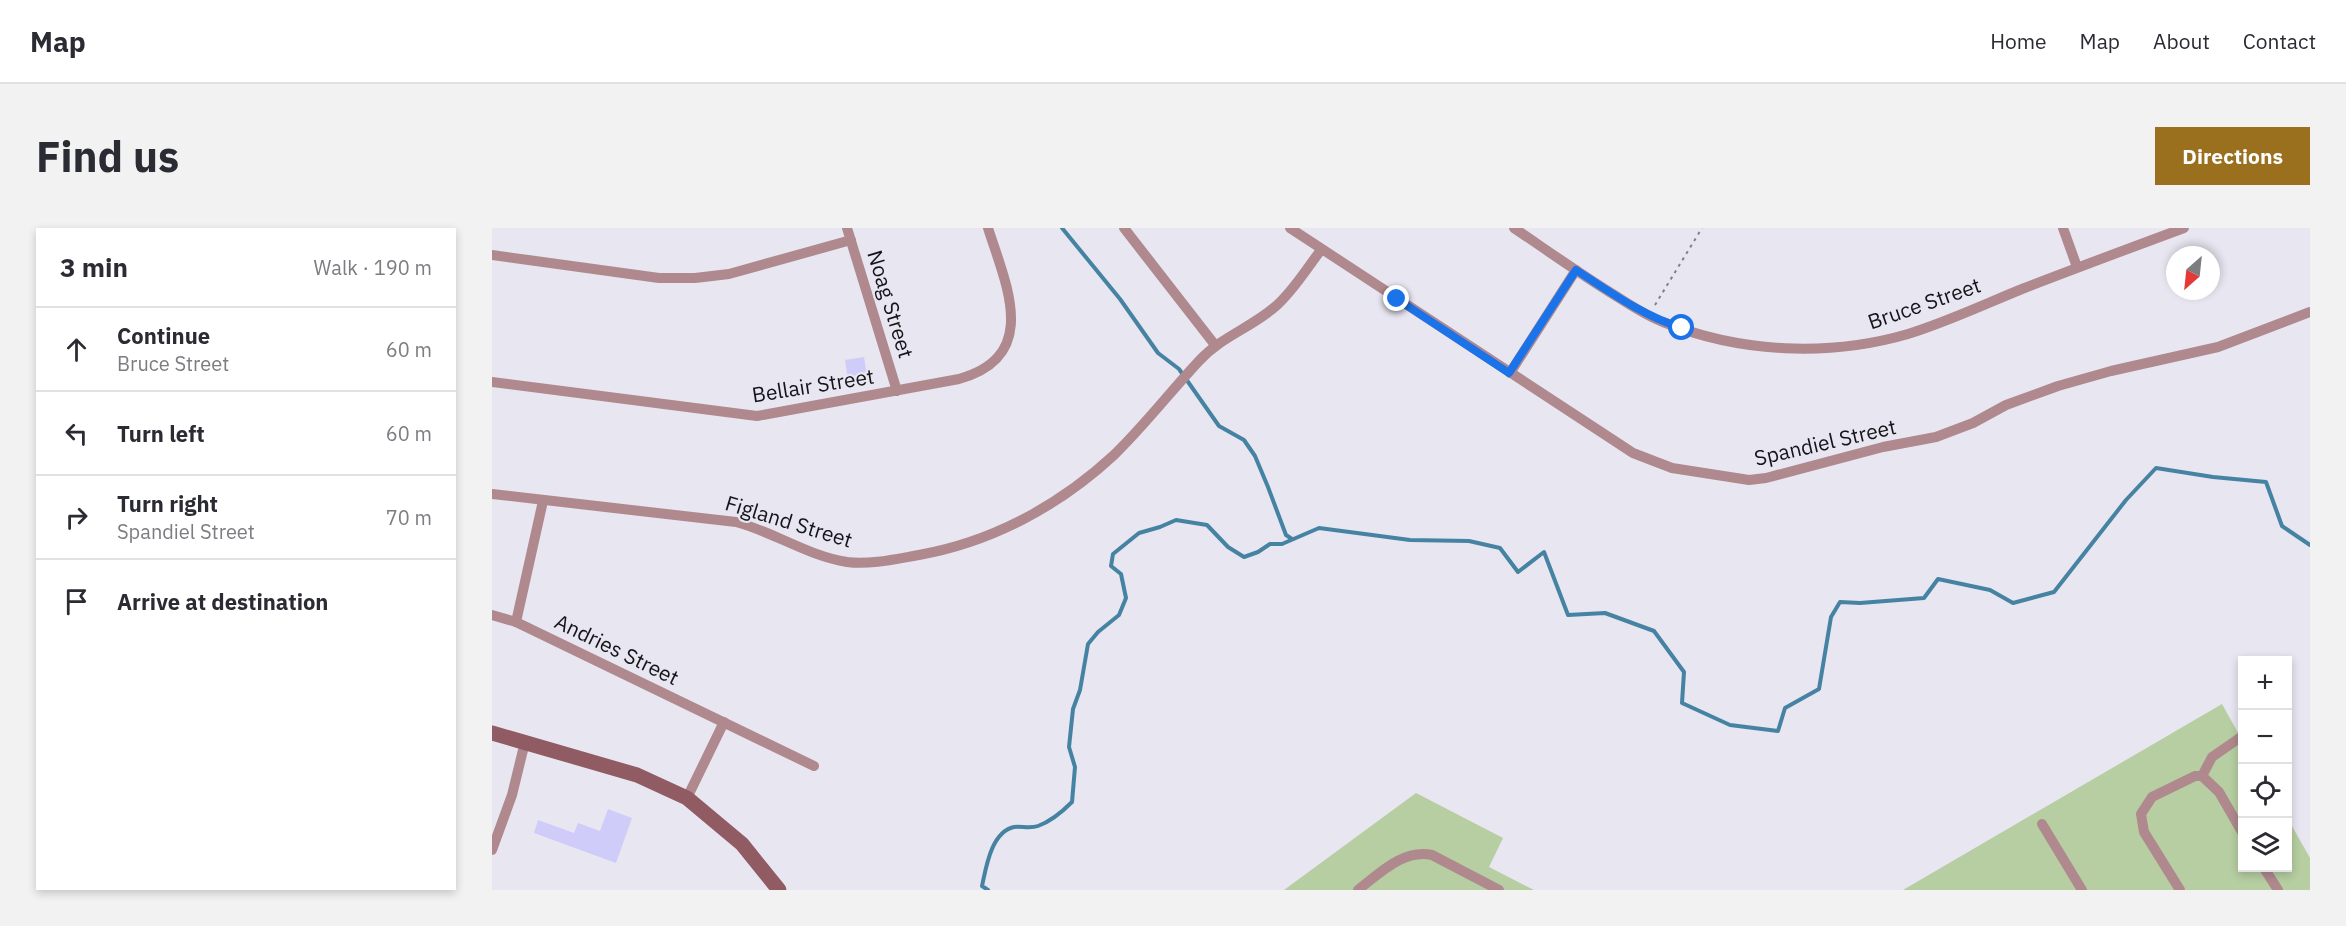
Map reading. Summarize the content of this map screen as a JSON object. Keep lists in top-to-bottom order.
{
  "streets": {
    "street": [
      "Bruce Street",
      "Noag Street",
      "Bellair Street",
      "Spandiel Street",
      "Figland Street",
      "Andries Street"
    ]
  },
  "crossings": [
    ["Noag Street", "Bellair Street"],
    ["Spandiel Street", "Figland Street"]
  ],
  "north": "bottom left",
  "page": {
    "header": "Map",
    "nav": [
      "Home",
      "Map",
      "About",
      "Contact"
    ],
    "buttons": "Directions",
    "title": "Find us",
    "heading": ["3 min", "Walk · 190 m"],
    "list": [
      ["Continue", "Bruce Street", "60 m"],
      ["Turn left", "60 m"],
      ["Turn right", "Spandiel Street", "70 m"],
      "Arrive at destination"
    ],
    "map_buttons": ["+", "−"]
  }
}
